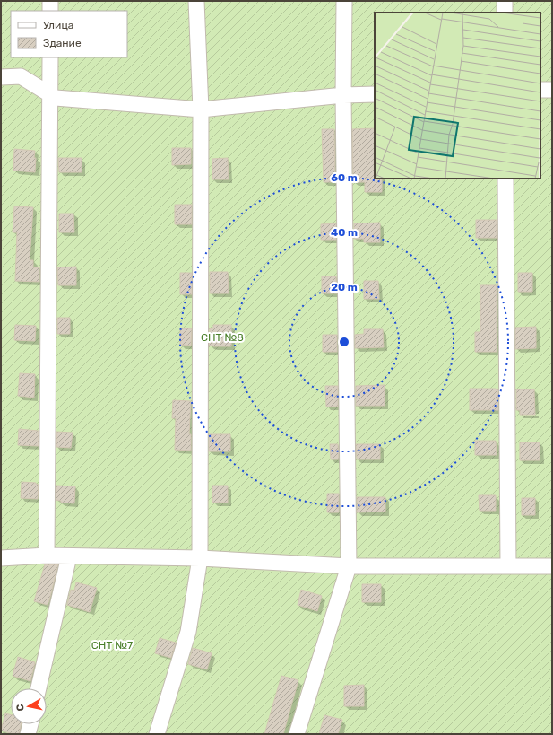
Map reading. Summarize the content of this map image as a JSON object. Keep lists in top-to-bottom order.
{
  "parks": ["СНТ №8", "СНТ №7"],
  "legend": ["Улица", "Здание"],
  "north": "left",
  "rings": ["60 m", "40 m", "20 m"]
}
